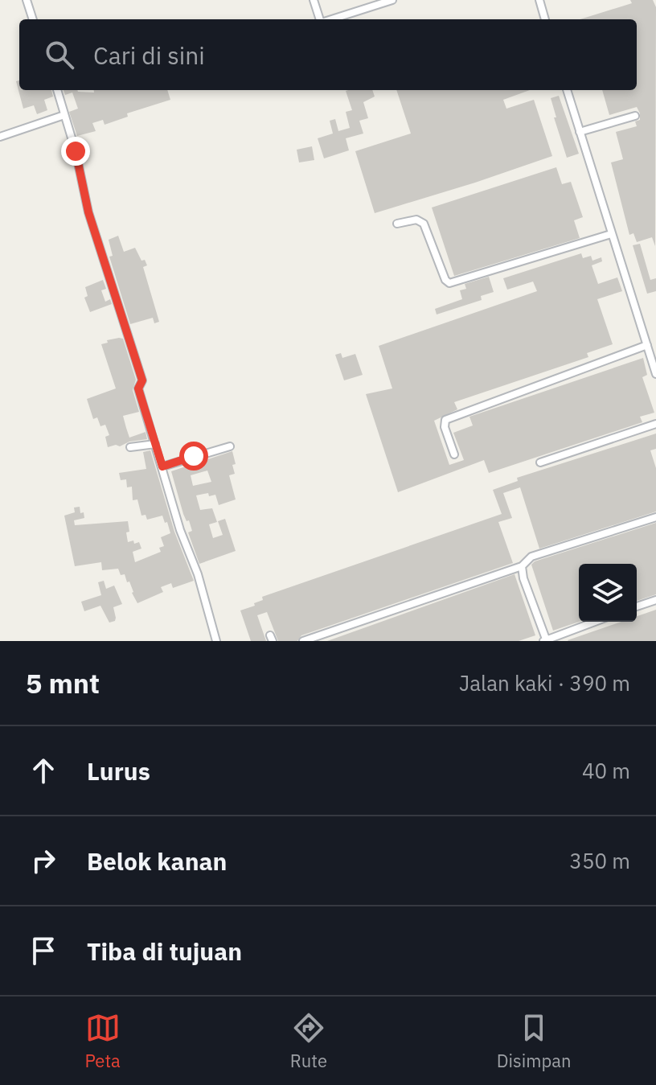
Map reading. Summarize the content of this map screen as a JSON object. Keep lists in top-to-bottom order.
{
  "page": {
    "search": "Cari di sini",
    "heading": ["5 mnt", "Jalan kaki · 390 m"],
    "list": [
      ["Lurus", "40 m"],
      ["Belok kanan", "350 m"],
      "Tiba di tujuan"
    ],
    "nav": ["Peta", "Rute", "Disimpan"]
  }
}
